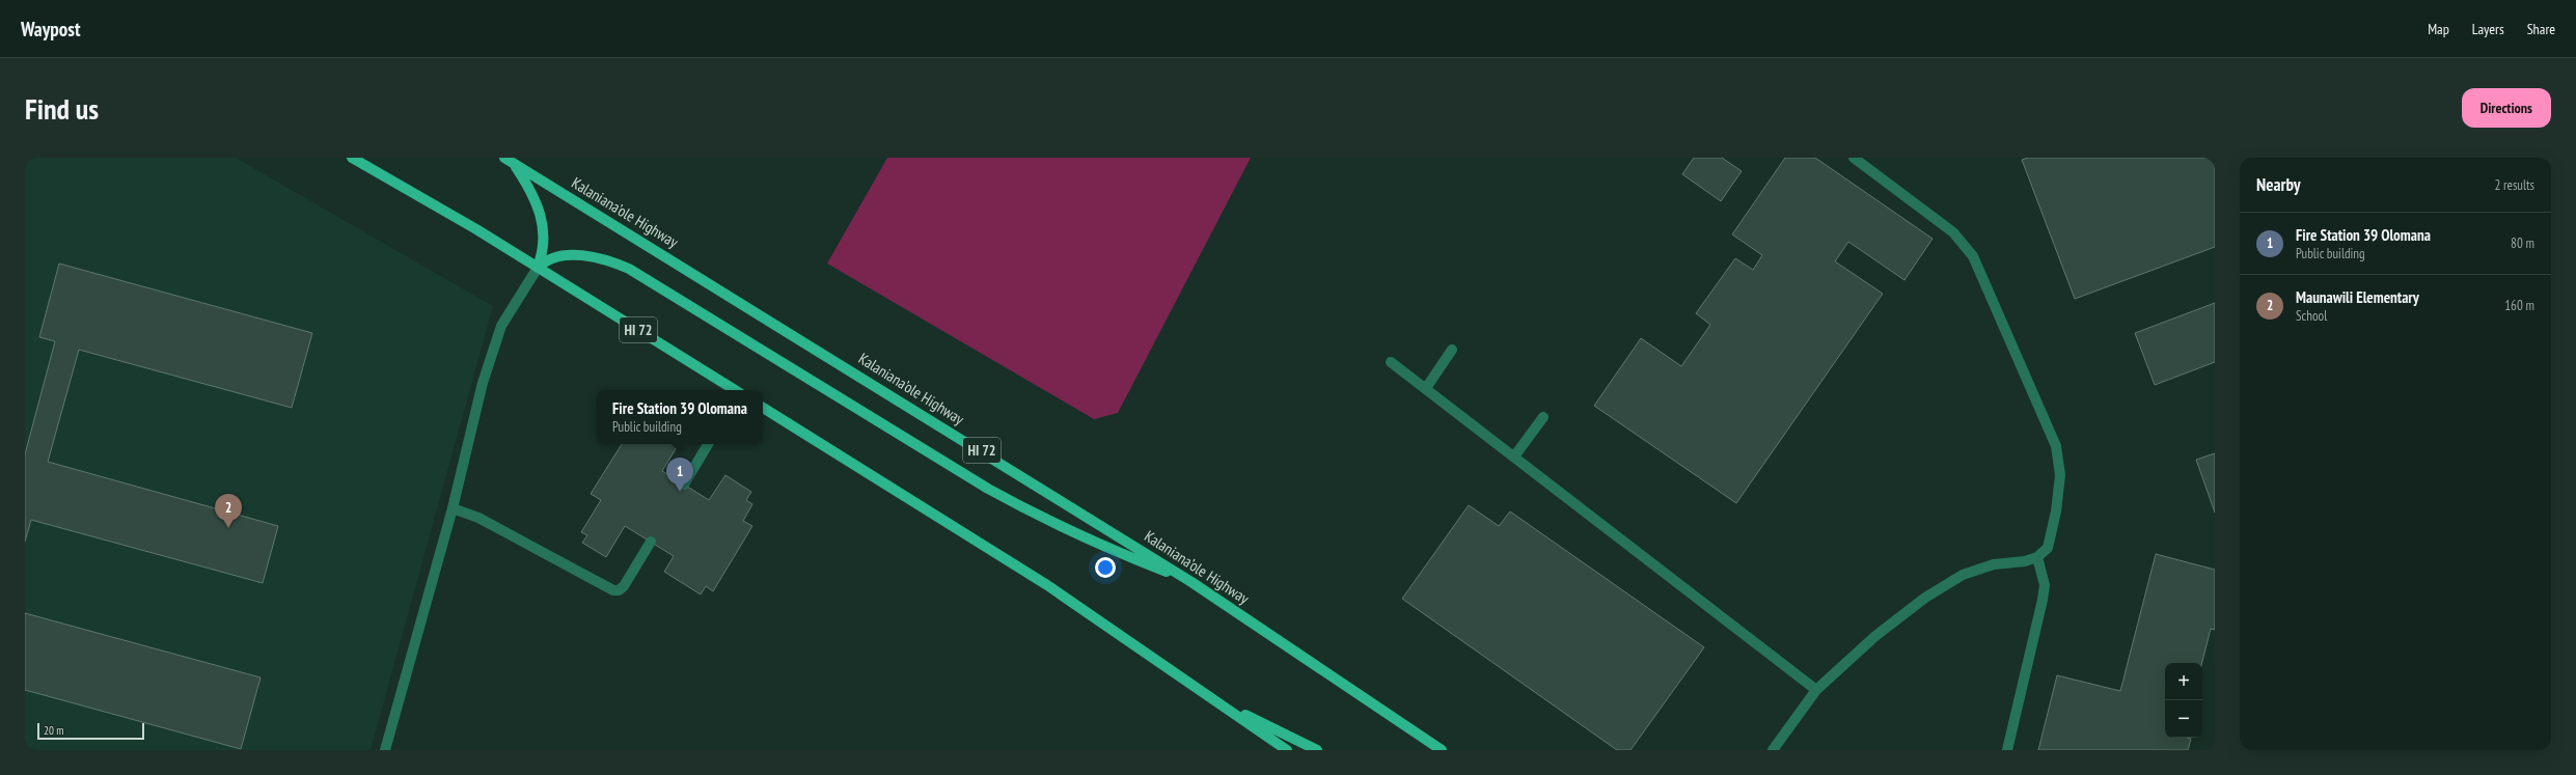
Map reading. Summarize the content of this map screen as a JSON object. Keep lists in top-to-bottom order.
{
  "streets": {
    "main road": ["Kalaniana’ole Highway", "HI 72"]
  },
  "scale_bar": "20 m",
  "page": {
    "header": "Waypost",
    "nav": ["Map", "Layers", "Share"],
    "buttons": "Directions",
    "title": "Find us",
    "heading": ["Nearby", "2 results"],
    "list": [
      {
        "mark": "1",
        "name": "Fire Station 39 Olomana",
        "note": "Public building",
        "value": "80 m"
      },
      {
        "mark": "2",
        "name": "Maunawili Elementary",
        "note": "School",
        "value": "160 m"
      }
    ],
    "popup": ["Fire Station 39 Olomana", "Public building"],
    "pins": ["1", "2"],
    "map_buttons": ["+", "−"],
    "scale": "20 m"
  }
}
